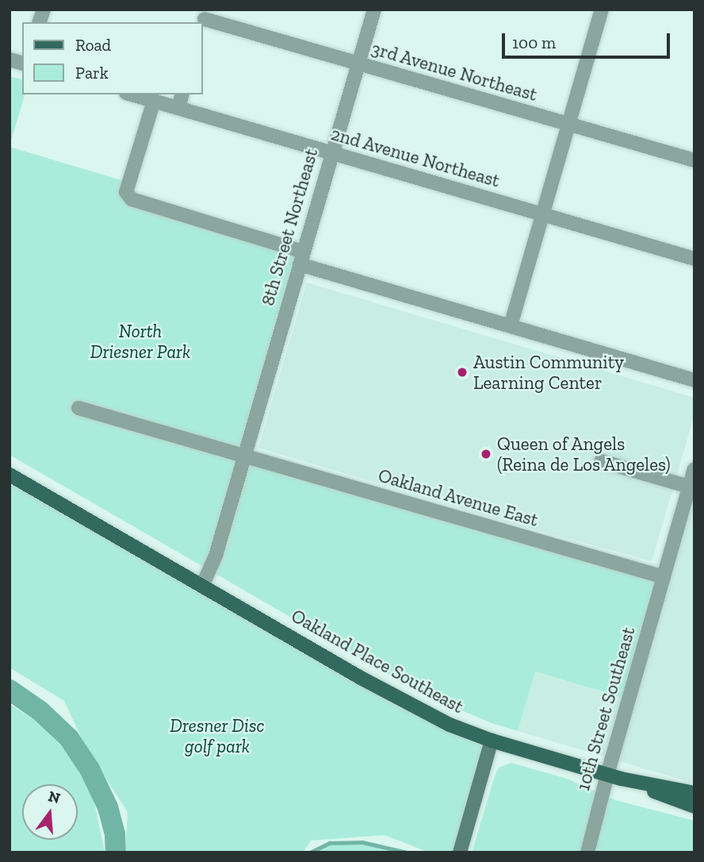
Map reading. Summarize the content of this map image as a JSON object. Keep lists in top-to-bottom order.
{
  "streets": {
    "main road": ["Oakland Place Southeast"],
    "street": [
      "3rd Avenue Northeast",
      "2nd Avenue Northeast",
      "8th Street Northeast",
      "Oakland Avenue East",
      "10th Street Southeast"
    ]
  },
  "crossings": [
    ["3rd Avenue Northeast", "8th Street Northeast"],
    ["2nd Avenue Northeast", "8th Street Northeast"],
    ["8th Street Northeast", "Oakland Avenue East"],
    ["8th Street Northeast", "Oakland Place Southeast"],
    ["Oakland Avenue East", "10th Street Southeast"],
    ["Oakland Place Southeast", "10th Street Southeast"]
  ],
  "parks": ["North Driesner Park", "Dresner Disc golf park"],
  "places": ["Austin Community Learning Center", "Queen of Angels (Reina de Los Angeles)"],
  "legend": ["Road", "Park"],
  "scale_bar": "100 m",
  "north": "top"
}
